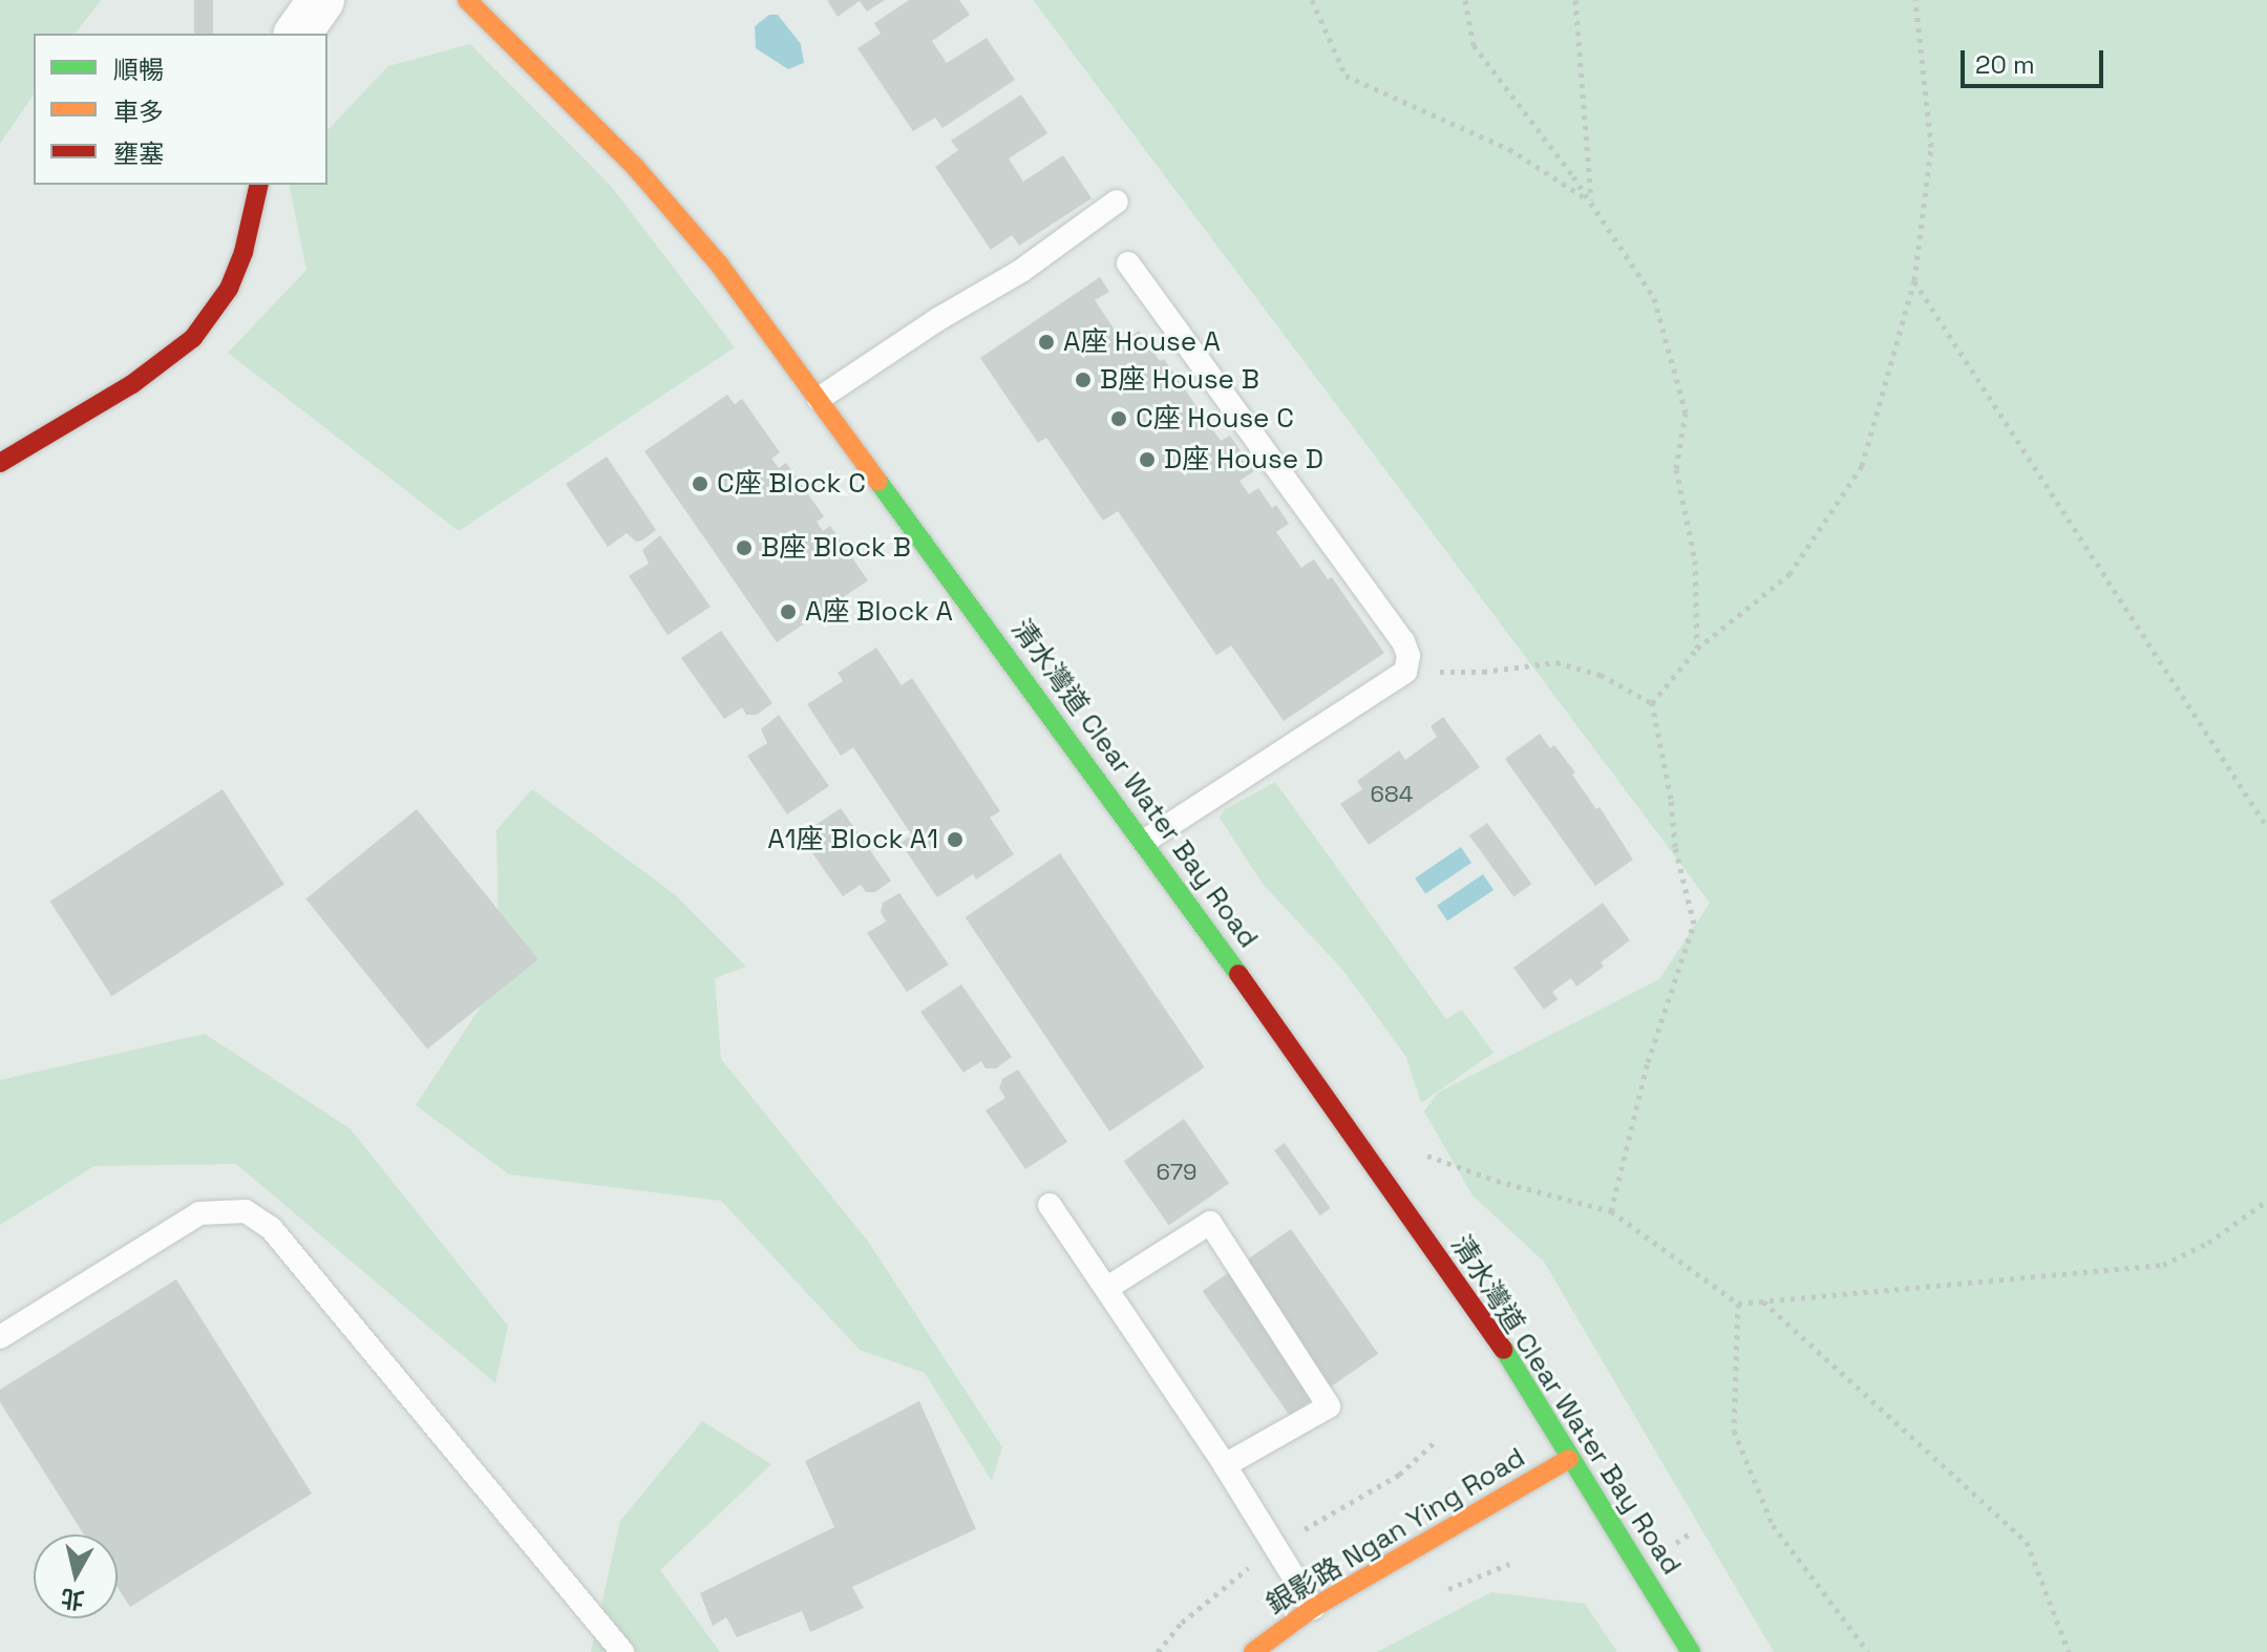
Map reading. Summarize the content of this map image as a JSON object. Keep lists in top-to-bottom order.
{
  "streets": {
    "main road": ["清水灣道 Clear Water Bay Road", "銀影路 Ngan Ying Road"]
  },
  "crossings": [
    ["清水灣道 Clear Water Bay Road", "銀影路 Ngan Ying Road"]
  ],
  "places": [
    "A座 House A",
    "B座 House B",
    "C座 House C",
    "D座 House D",
    "C座 Block C",
    "B座 Block B",
    "A座 Block A",
    "A1座 Block A1"
  ],
  "house_numbers": ["684", "679"],
  "legend": ["順暢", "車多", "壅塞"],
  "scale_bar": "20 m",
  "north": "bottom"
}
